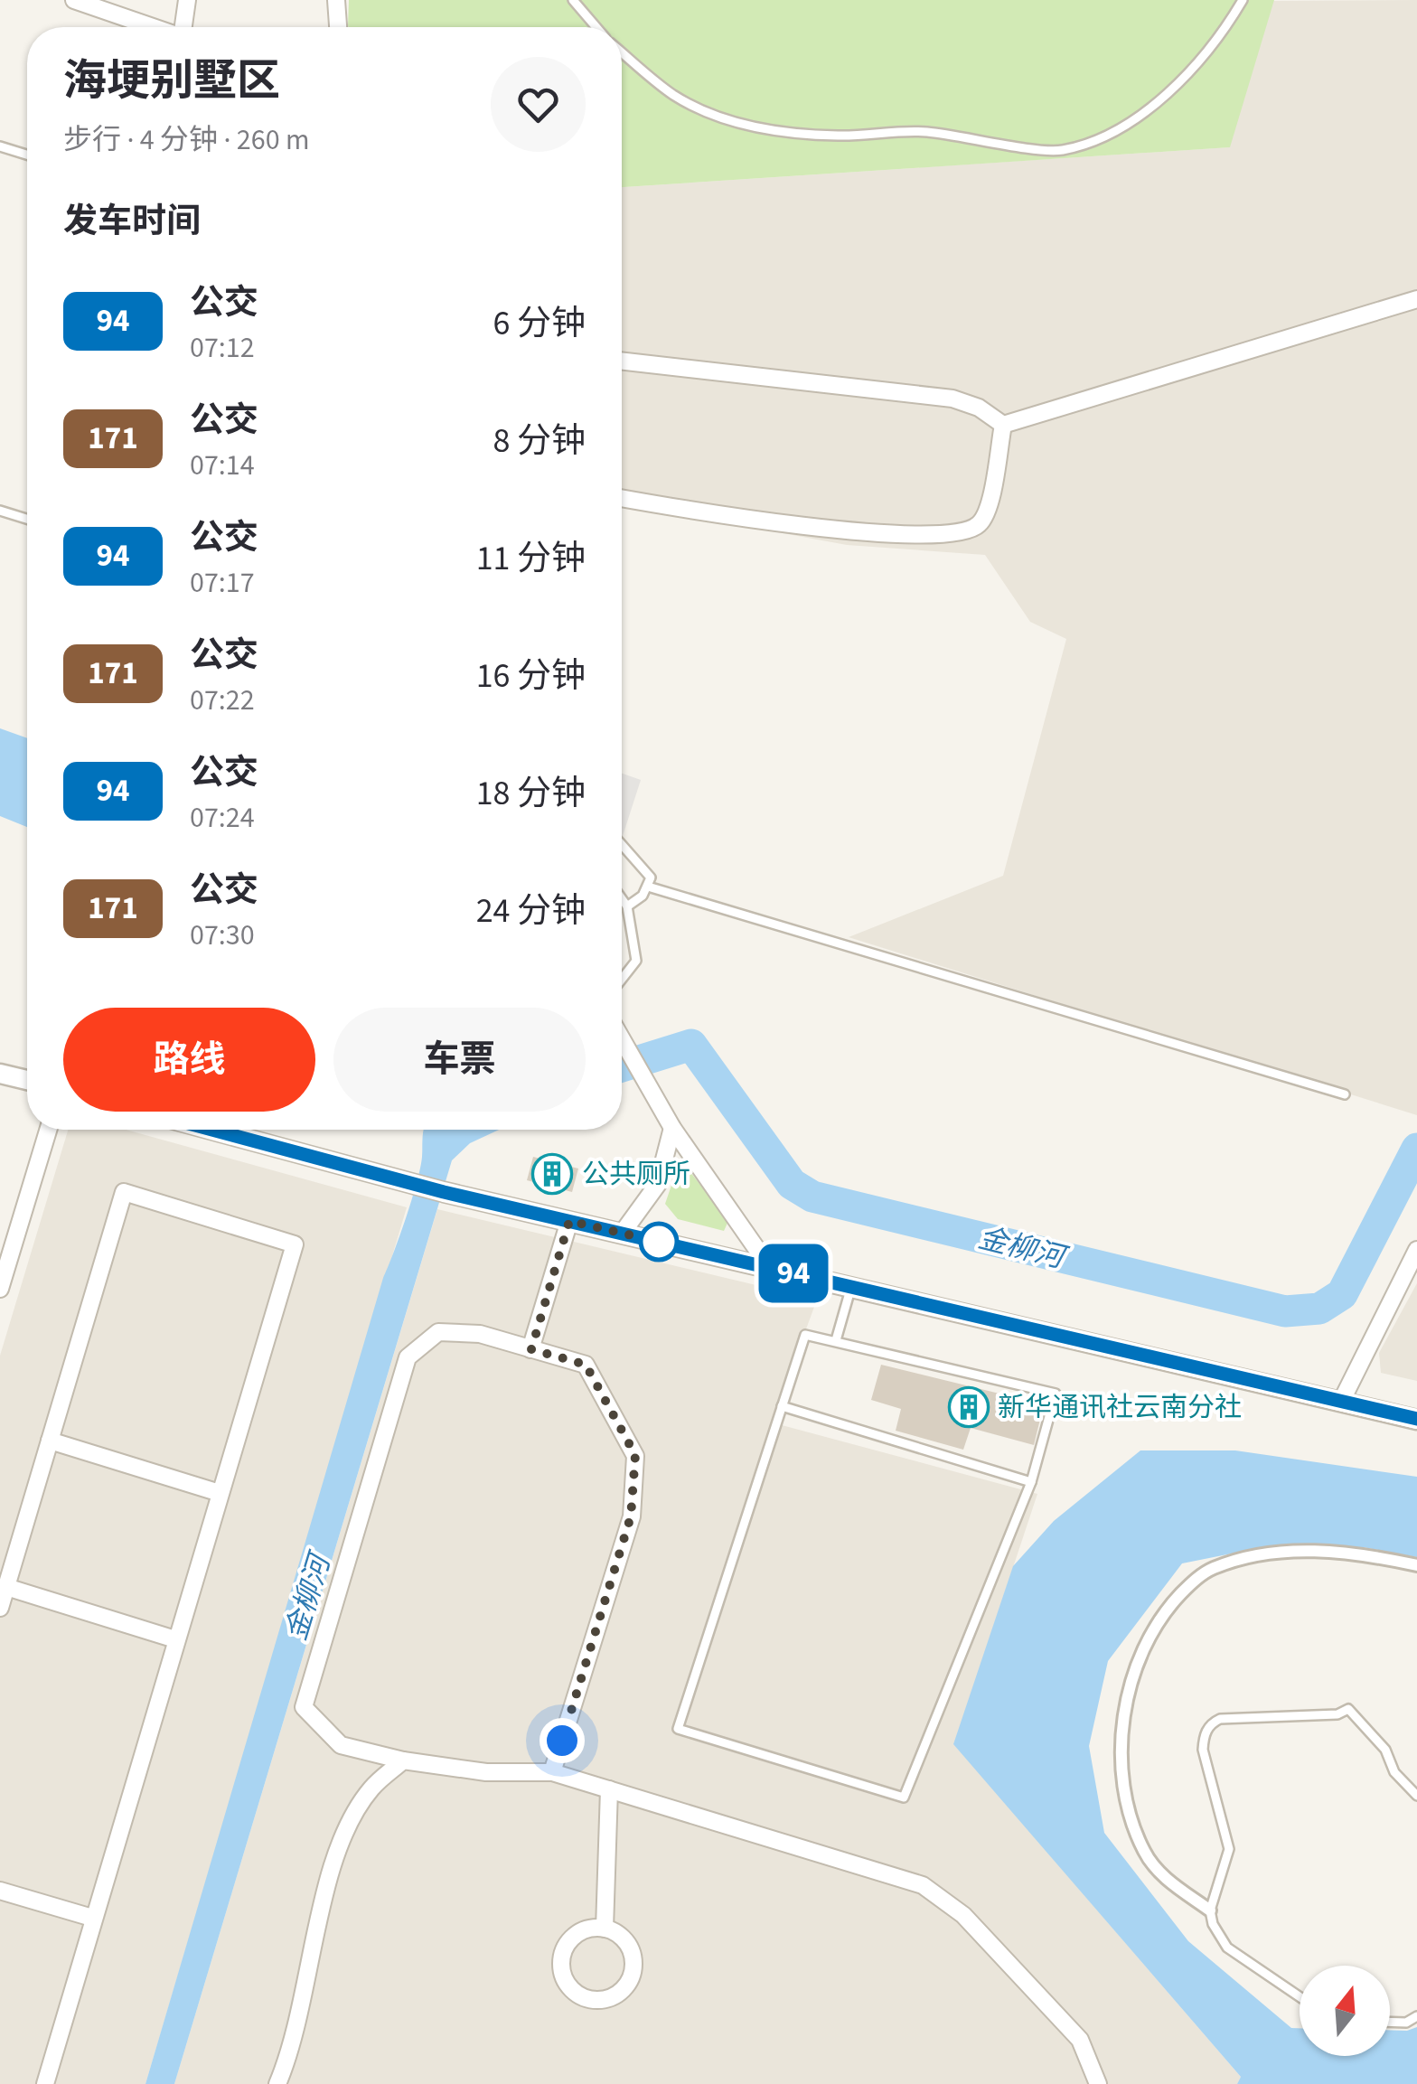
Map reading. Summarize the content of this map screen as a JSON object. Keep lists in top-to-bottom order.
{
  "water": ["金柳河"],
  "places": {
    "building": ["公共厕所", "新华通讯社云南分社"]
  },
  "lines": ["bus line 94"],
  "north": "top",
  "page": {
    "on_map": "94",
    "heading": [
      ["海埂别墅区", "步行 · 4 分钟 · 260 m"],
      "发车时间"
    ],
    "list": [
      {
        "mark": "94",
        "name": "公交",
        "note": "07:12",
        "value": "6 分钟"
      },
      {
        "mark": "171",
        "name": "公交",
        "note": "07:14",
        "value": "8 分钟"
      },
      {
        "mark": "94",
        "name": "公交",
        "note": "07:17",
        "value": "11 分钟"
      },
      {
        "mark": "171",
        "name": "公交",
        "note": "07:22",
        "value": "16 分钟"
      },
      {
        "mark": "94",
        "name": "公交",
        "note": "07:24",
        "value": "18 分钟"
      },
      {
        "mark": "171",
        "name": "公交",
        "note": "07:30",
        "value": "24 分钟"
      }
    ],
    "buttons": ["路线", "车票"]
  }
}
